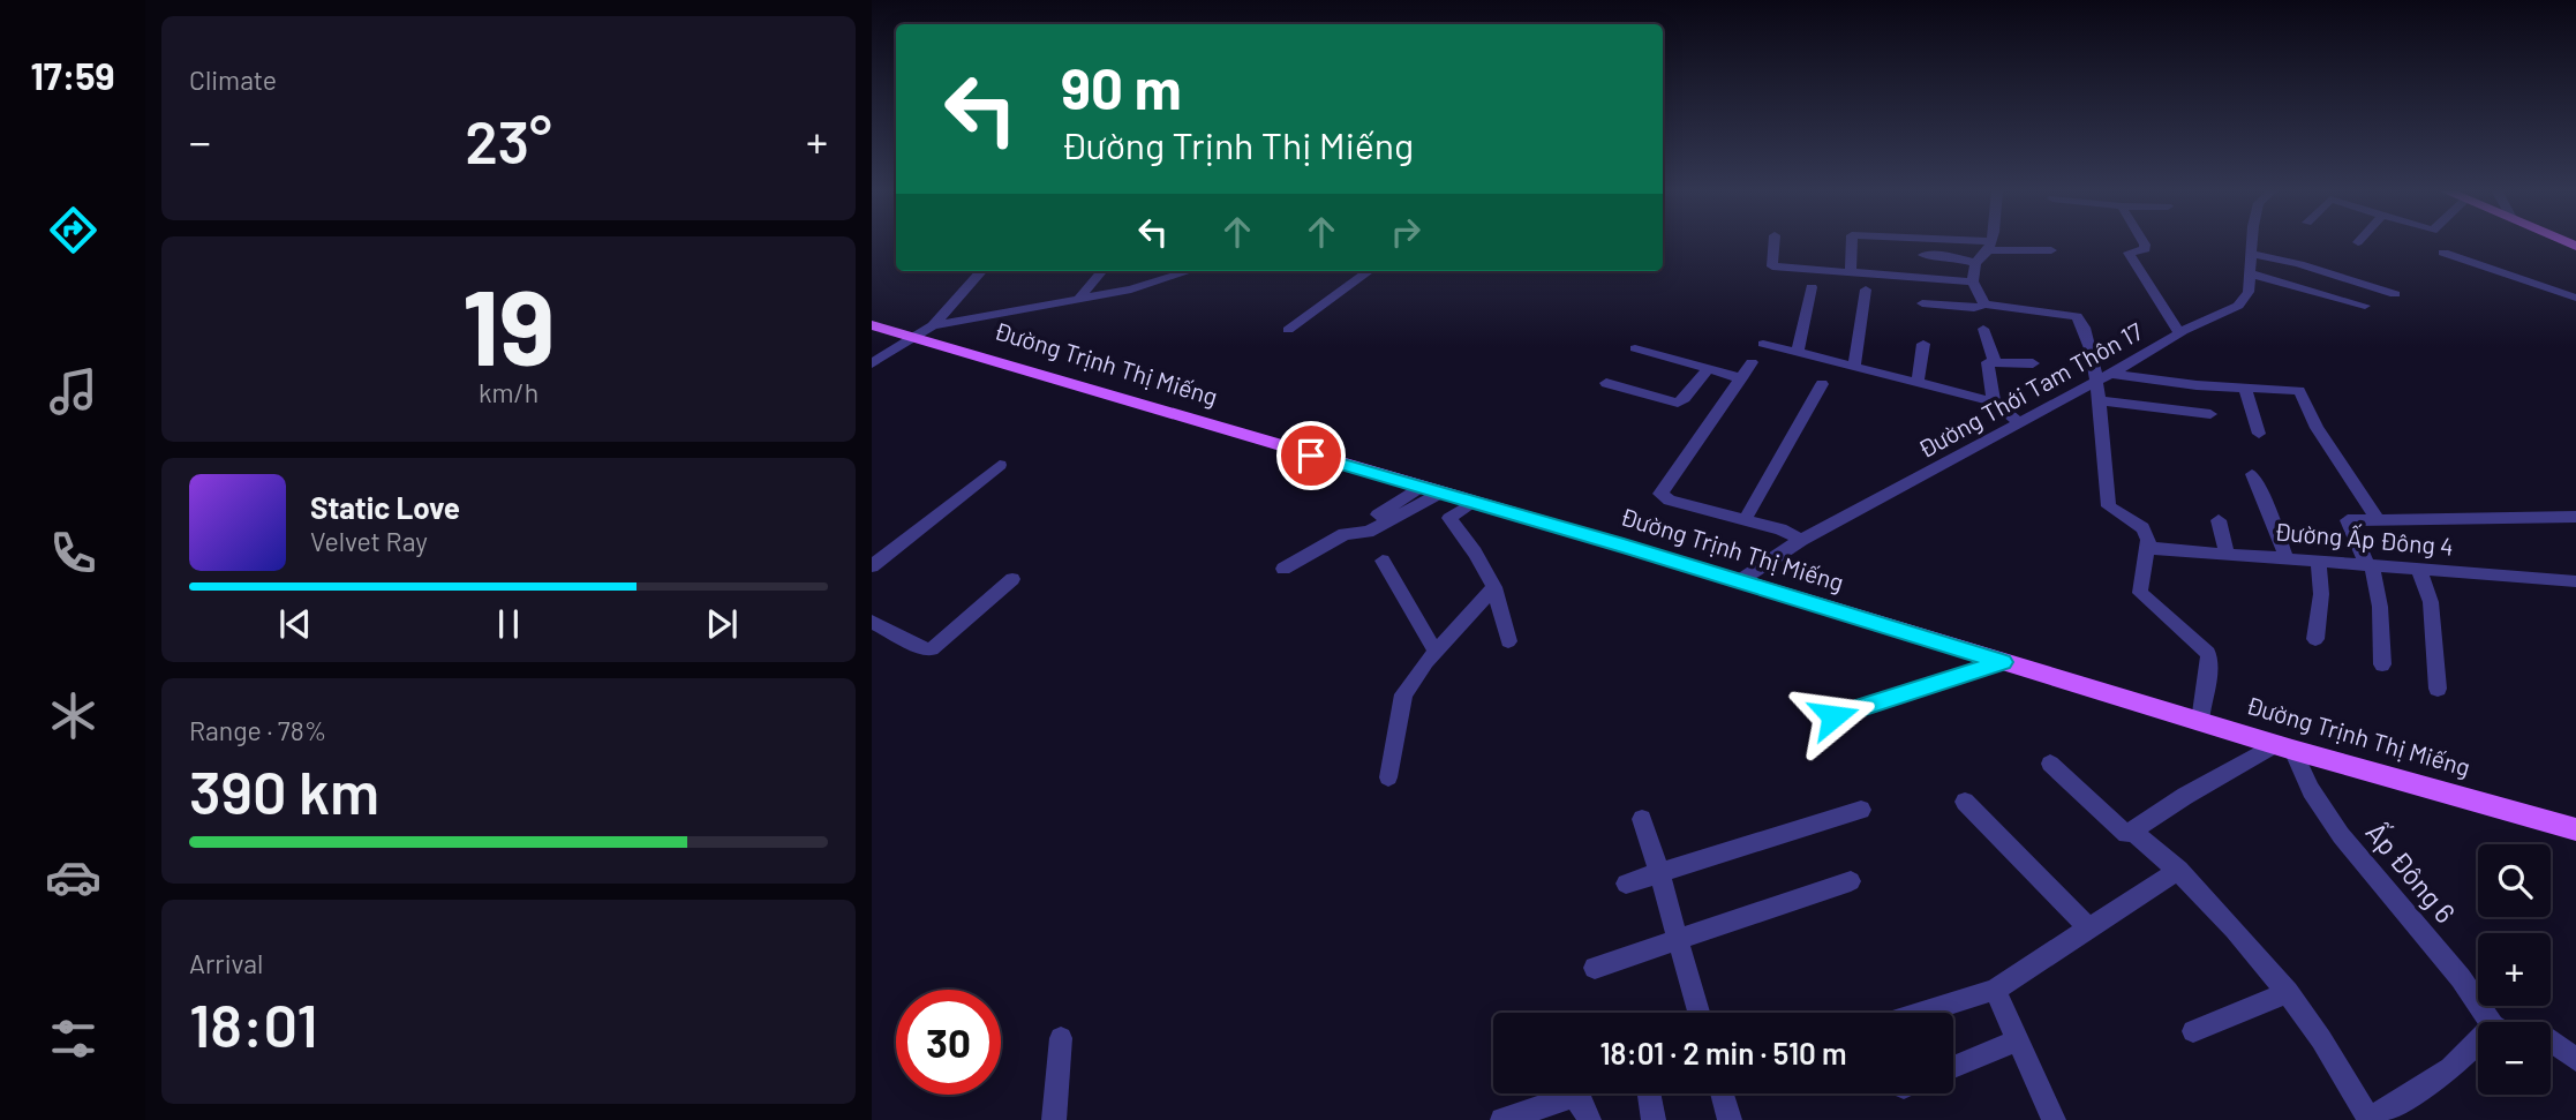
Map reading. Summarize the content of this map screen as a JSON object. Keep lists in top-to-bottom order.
{
  "streets": {
    "main road": ["Đường Trịnh Thị Miếng"],
    "street": ["Đường Thới Tam Thôn 17", "Đường Ấp Đông 4", "Ấp Đông 6"]
  },
  "crossings": [
    ["Đường Trịnh Thị Miếng", "Đường Thới Tam Thôn 17"],
    ["Đường Trịnh Thị Miếng", "Ấp Đông 6"]
  ],
  "page": {
    "tabs": "17:59",
    "tile": [
      "Climate",
      ["19", "km/h"],
      ["Range · 78%", "390 km"],
      ["Arrival", "18:01"]
    ],
    "turn": ["90 m", "Đường Trịnh Thị Miếng"],
    "heat": ["−", "23°", "+"],
    "song": ["Static Love", "Velvet Ray"],
    "map_buttons": ["+", "−"],
    "limit": "30",
    "trip": "18:01 · 2 min · 510 m"
  }
}
